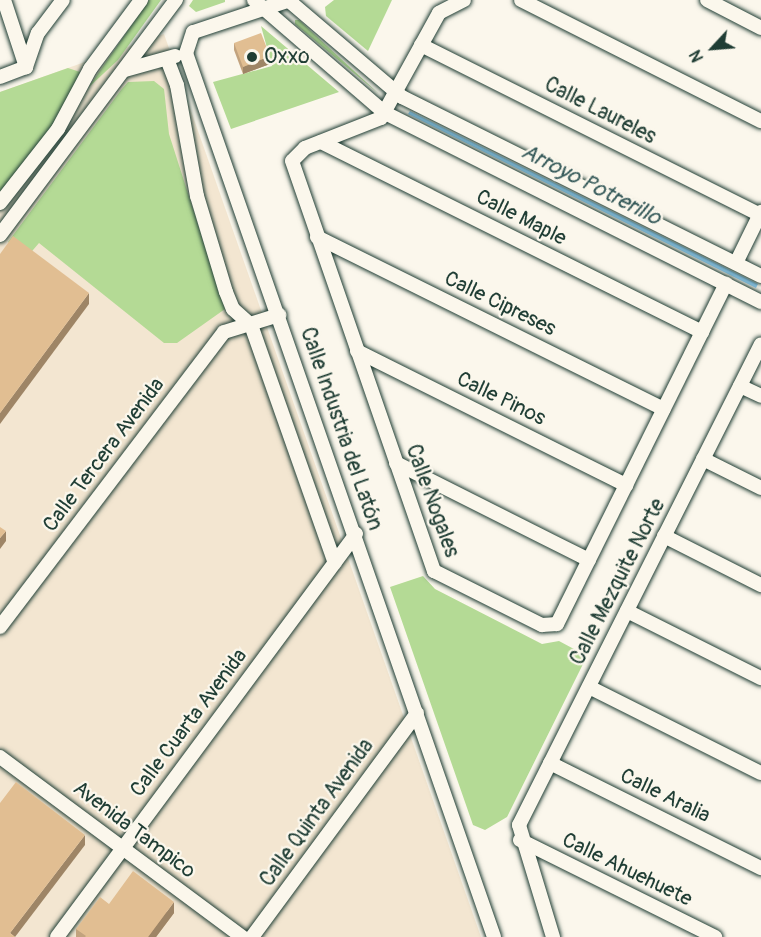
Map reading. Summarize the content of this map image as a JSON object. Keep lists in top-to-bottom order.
{
  "streets": {
    "street": [
      "Calle Laureles",
      "Calle Maple",
      "Calle Cipreses",
      "Calle Pinos",
      "Calle Industria del Latón",
      "Calle Tercera Avenida",
      "Calle Nogales",
      "Calle Mezquite Norte",
      "Calle Cuarta Avenida",
      "Calle Aralia",
      "Calle Quinta Avenida",
      "Avenida Tampico",
      "Calle Ahuehuete"
    ]
  },
  "crossings": [
    ["Calle Maple", "Calle Nogales"],
    ["Calle Cipreses", "Calle Nogales"],
    ["Calle Pinos", "Calle Nogales"],
    ["Calle Industria del Latón", "Calle Tercera Avenida"],
    ["Calle Industria del Latón", "Calle Cuarta Avenida"],
    ["Calle Industria del Latón", "Calle Quinta Avenida"],
    ["Calle Mezquite Norte", "Calle Aralia"],
    ["Calle Mezquite Norte", "Calle Ahuehuete"],
    ["Calle Cuarta Avenida", "Avenida Tampico"]
  ],
  "water": ["Arroyo Potrerillo"],
  "places": ["Oxxo"],
  "north": "bottom left"
}
